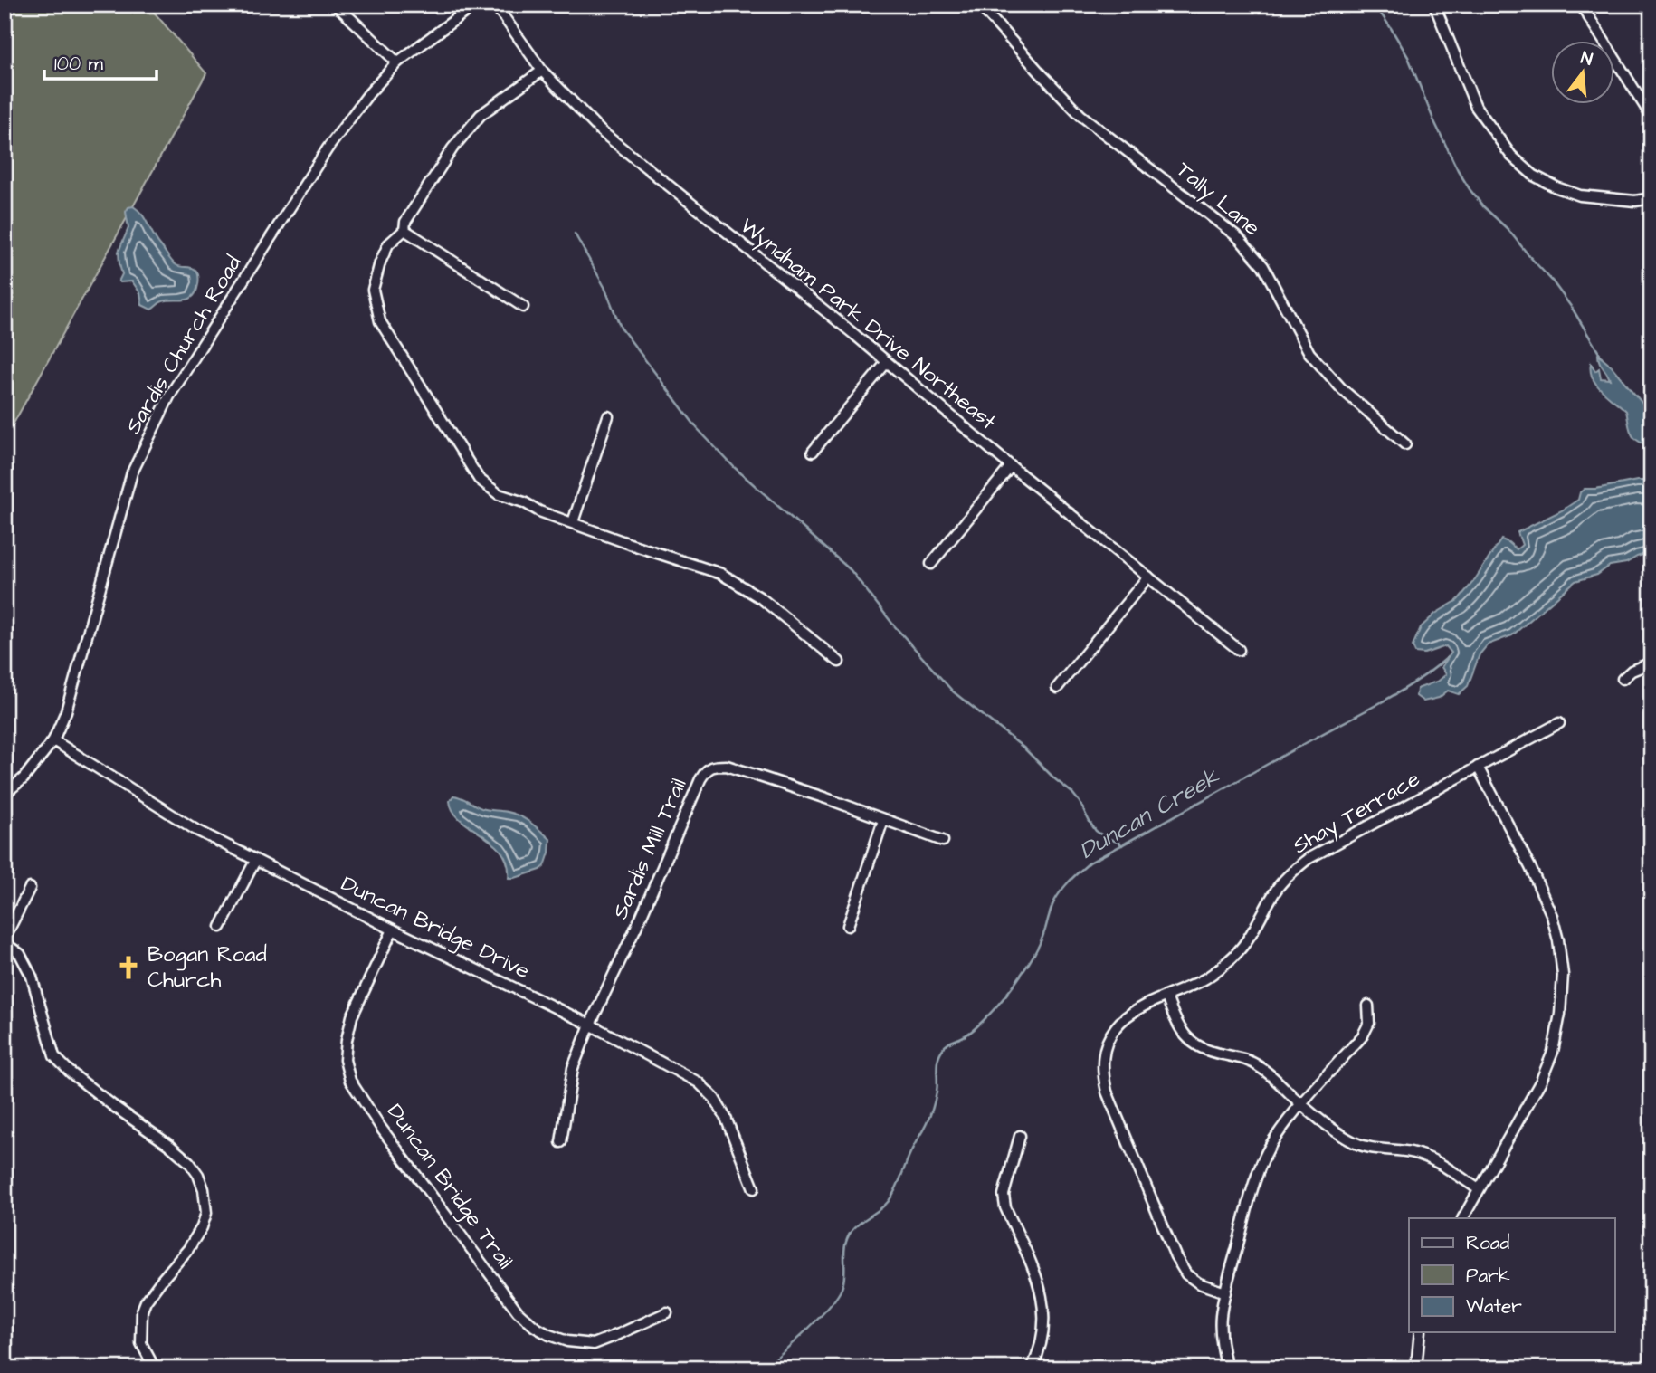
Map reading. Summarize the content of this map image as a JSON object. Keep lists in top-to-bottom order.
{
  "streets": {
    "street": [
      "Tally Lane",
      "Wyndham Park Drive Northeast",
      "Sardis Church Road",
      "Shay Terrace",
      "Sardis Mill Trail",
      "Duncan Bridge Drive",
      "Duncan Bridge Trail"
    ]
  },
  "crossings": [
    ["Sardis Church Road", "Duncan Bridge Drive"],
    ["Sardis Mill Trail", "Duncan Bridge Drive"],
    ["Duncan Bridge Drive", "Duncan Bridge Trail"]
  ],
  "water": ["Duncan Creek"],
  "places": {
    "church": ["Bogan Road Church"]
  },
  "legend": ["Road", "Park", "Water"],
  "scale_bar": "100 m",
  "north": "top"
}
